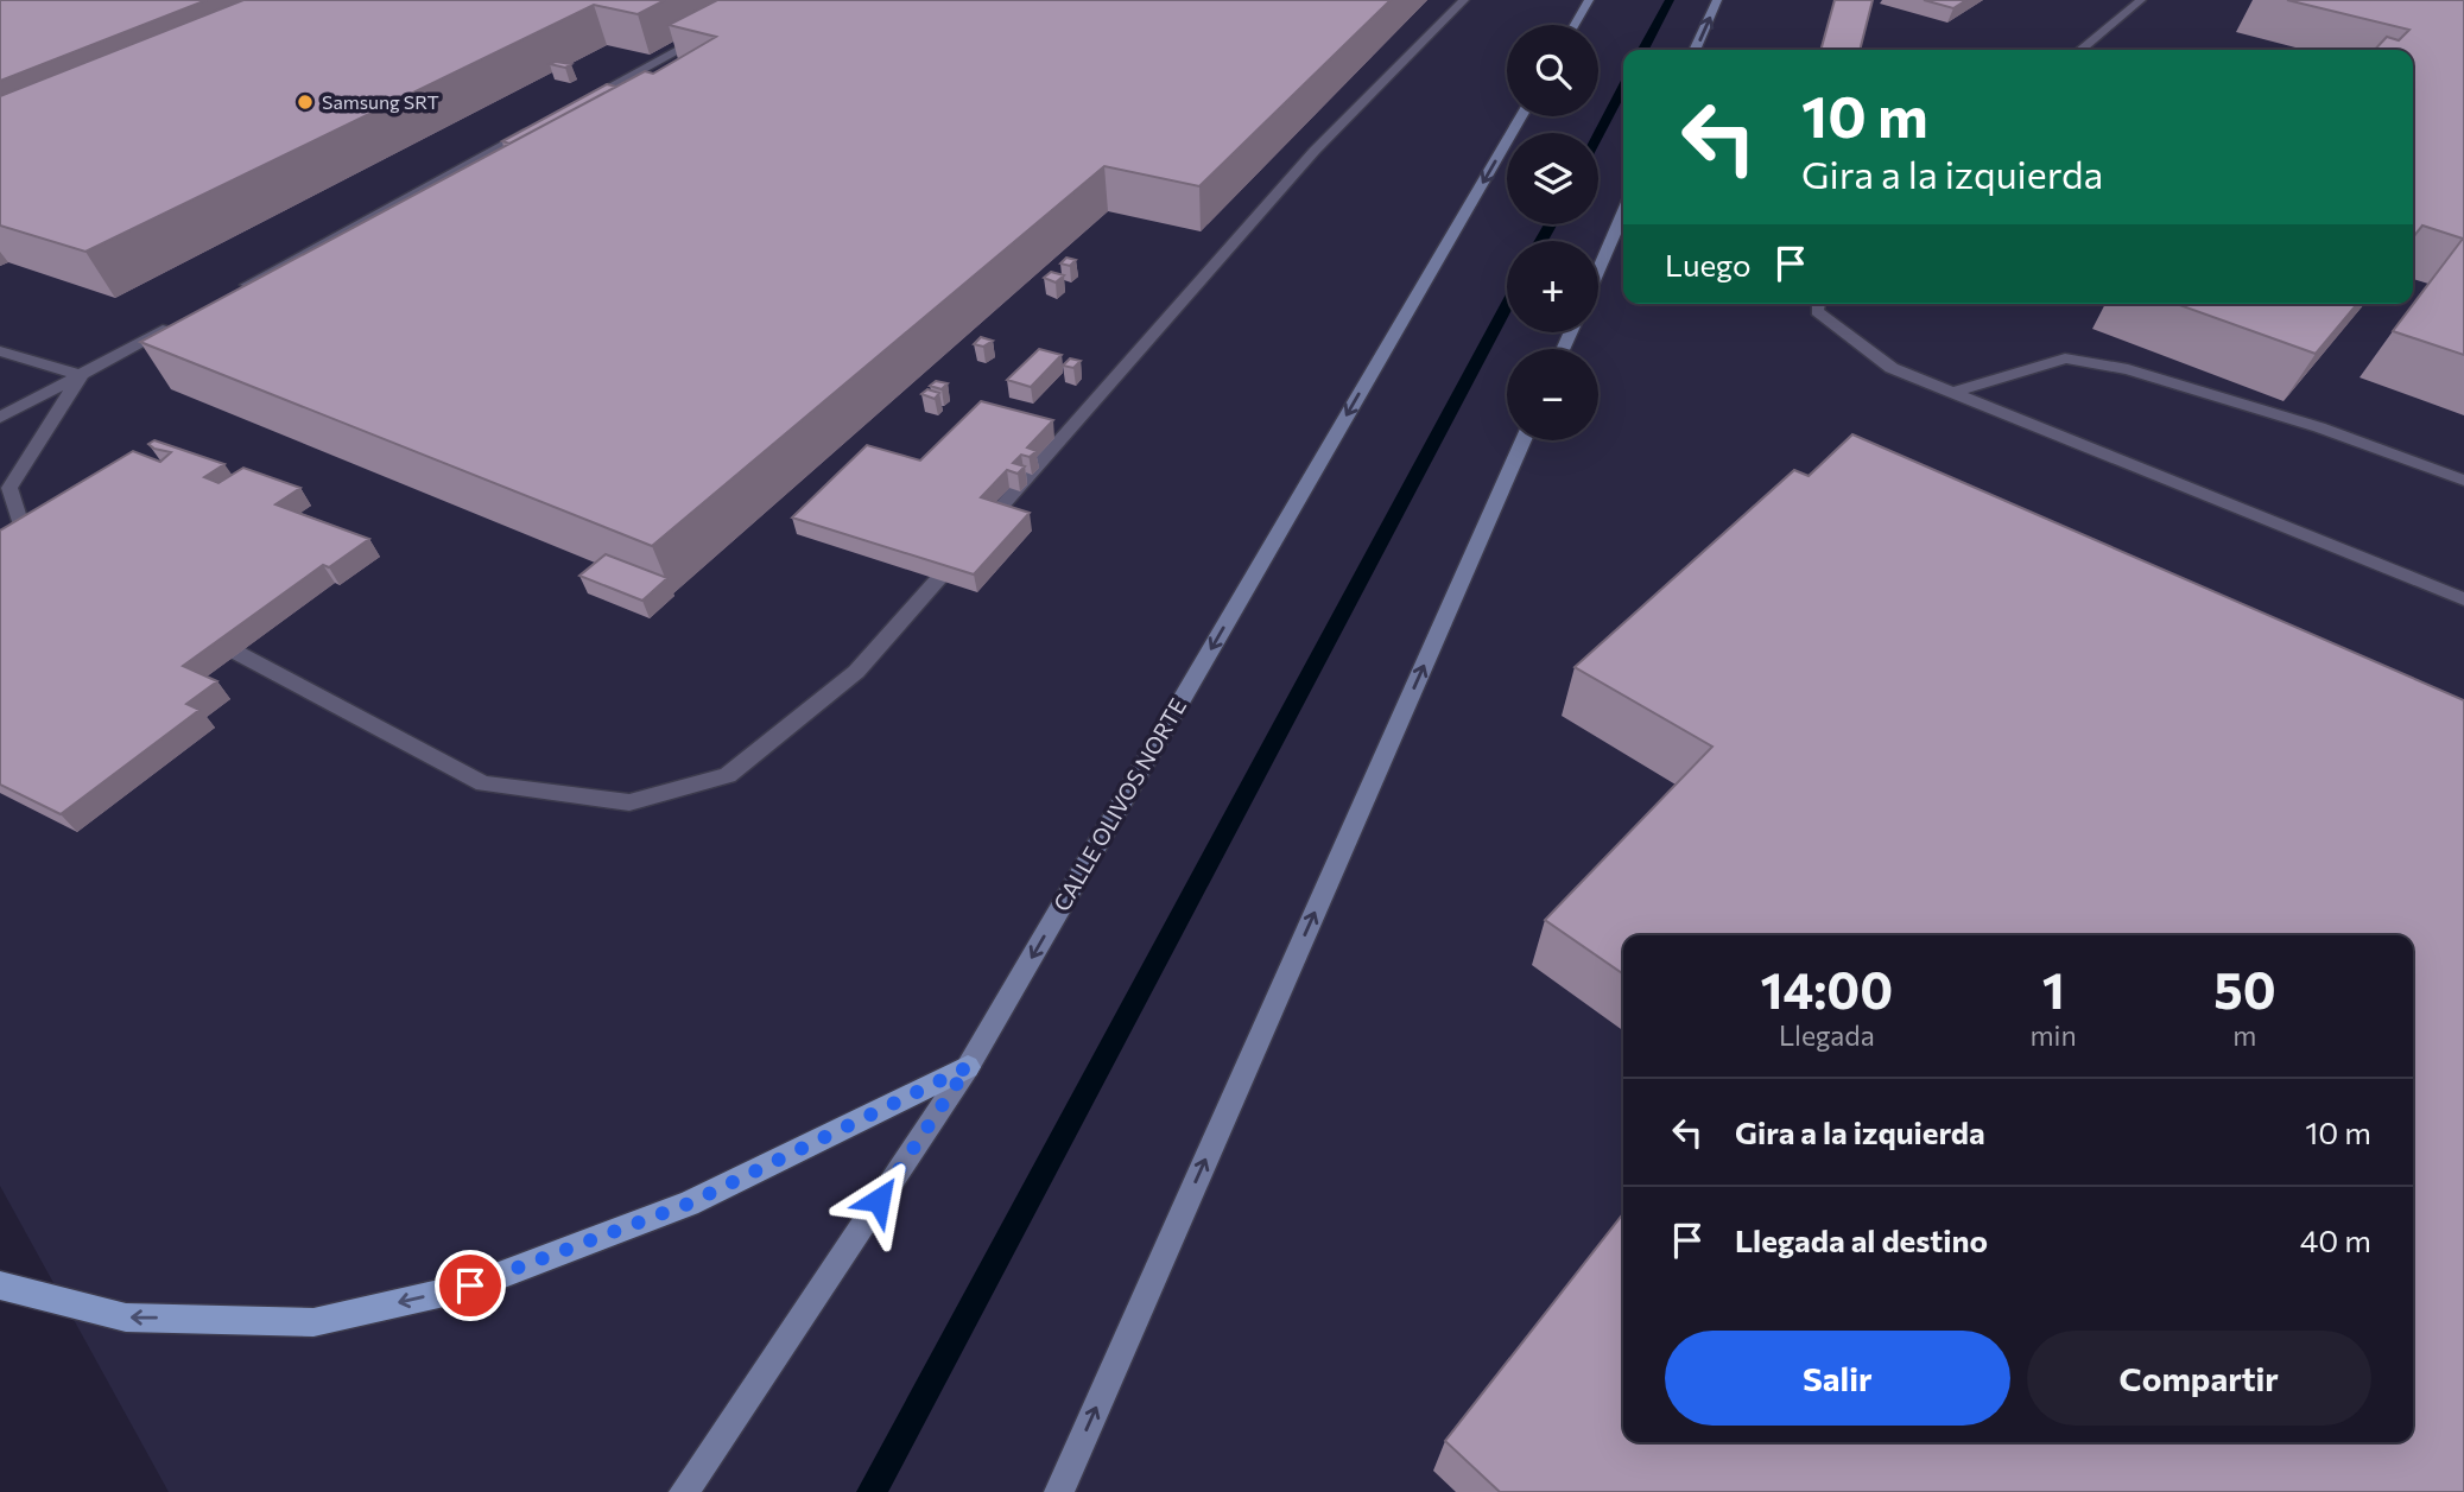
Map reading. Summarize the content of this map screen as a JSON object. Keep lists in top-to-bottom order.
{
  "streets": {
    "main road": ["CALLE OLIVOS NORTE"]
  },
  "one_way": ["CALLE OLIVOS NORTE"],
  "places": ["Samsung SRT"],
  "page": {
    "map_buttons": ["+", "−"],
    "turn": ["10 m", "Gira a la izquierda"],
    "then": "Luego",
    "eta": [
      "14:00",
      "Llegada",
      "1",
      "min",
      "50",
      "m"
    ],
    "list": [
      {
        "name": "Gira a la izquierda",
        "value": "10 m"
      },
      {
        "name": "Llegada al destino",
        "value": "40 m"
      }
    ],
    "buttons": ["Salir", "Compartir"]
  }
}
